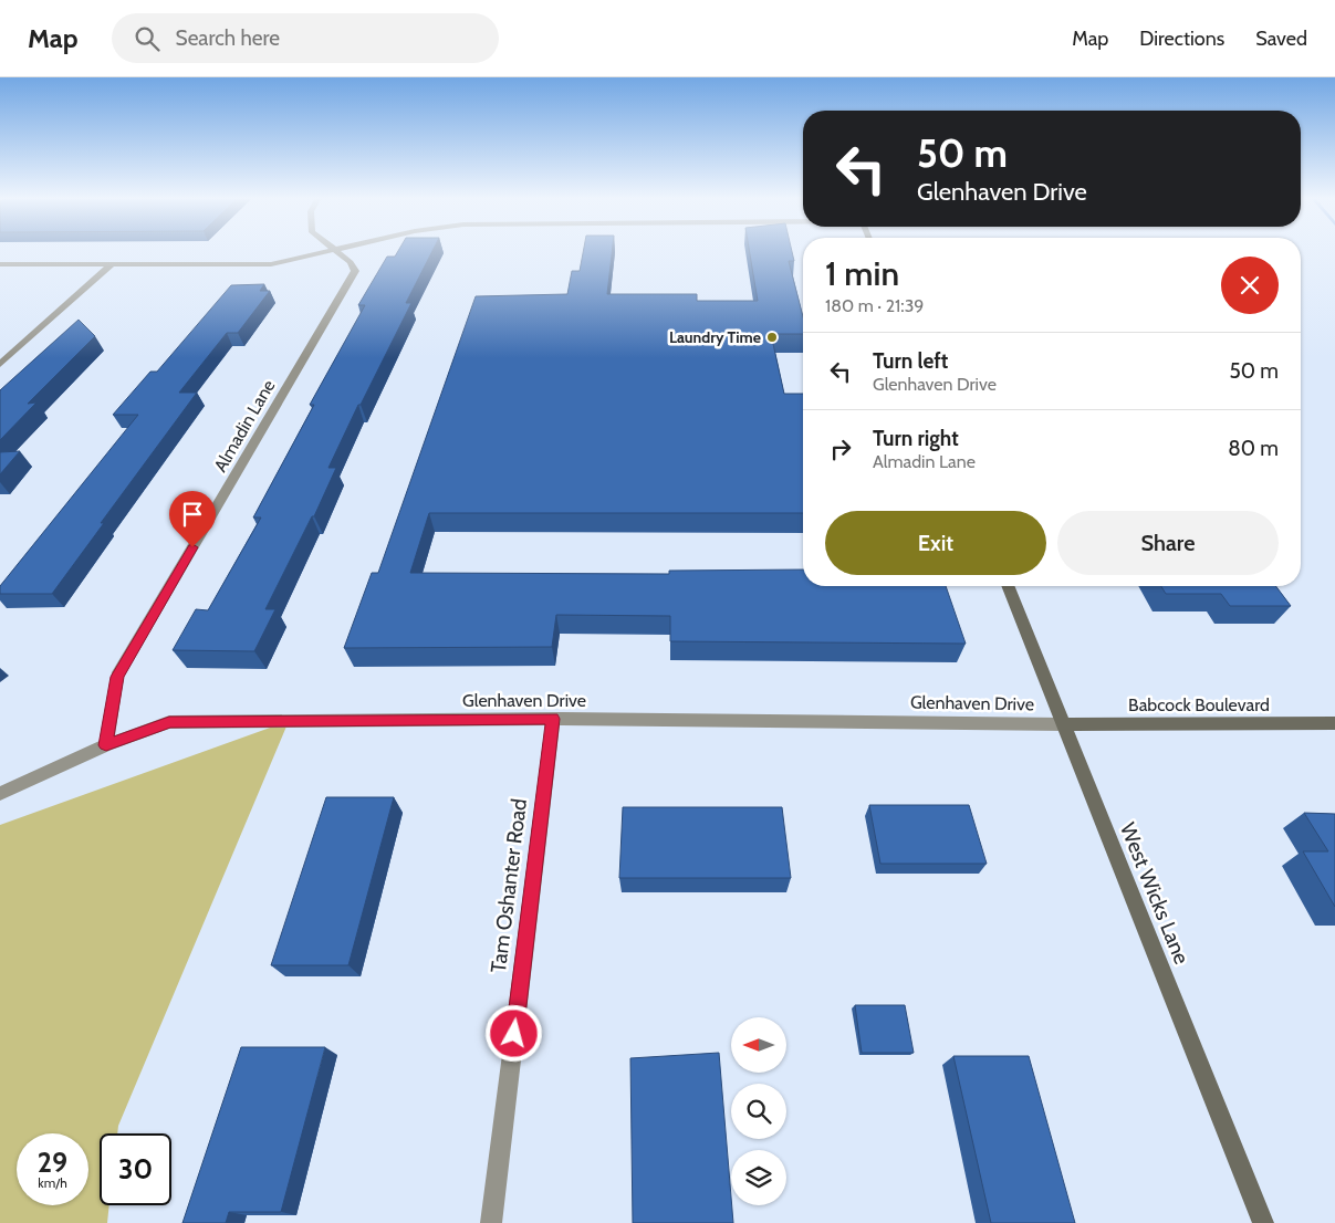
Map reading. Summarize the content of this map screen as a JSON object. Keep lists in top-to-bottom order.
{
  "streets": {
    "main road": ["Babcock Boulevard", "West Wicks Lane"],
    "street": ["Almadin Lane", "Glenhaven Drive", "Tam Oshanter Road"]
  },
  "crossings": [
    ["Almadin Lane", "Glenhaven Drive"],
    ["Glenhaven Drive", "Babcock Boulevard"],
    ["Glenhaven Drive", "Tam Oshanter Road"],
    ["Glenhaven Drive", "West Wicks Lane"],
    ["Babcock Boulevard", "West Wicks Lane"]
  ],
  "places": ["Laundry Time"],
  "north": "left",
  "page": {
    "header": "Map",
    "search": "Search here",
    "nav": ["Map", "Directions", "Saved"],
    "turn": ["50 m", "Glenhaven Drive"],
    "heading": ["1 min", "180 m · 21:39"],
    "list": [
      {
        "name": "Turn left",
        "note": "Glenhaven Drive",
        "value": "50 m"
      },
      {
        "name": "Turn right",
        "note": "Almadin Lane",
        "value": "80 m"
      }
    ],
    "buttons": ["Exit", "Share"],
    "speed": "29 km/h",
    "limit": "30"
  }
}
